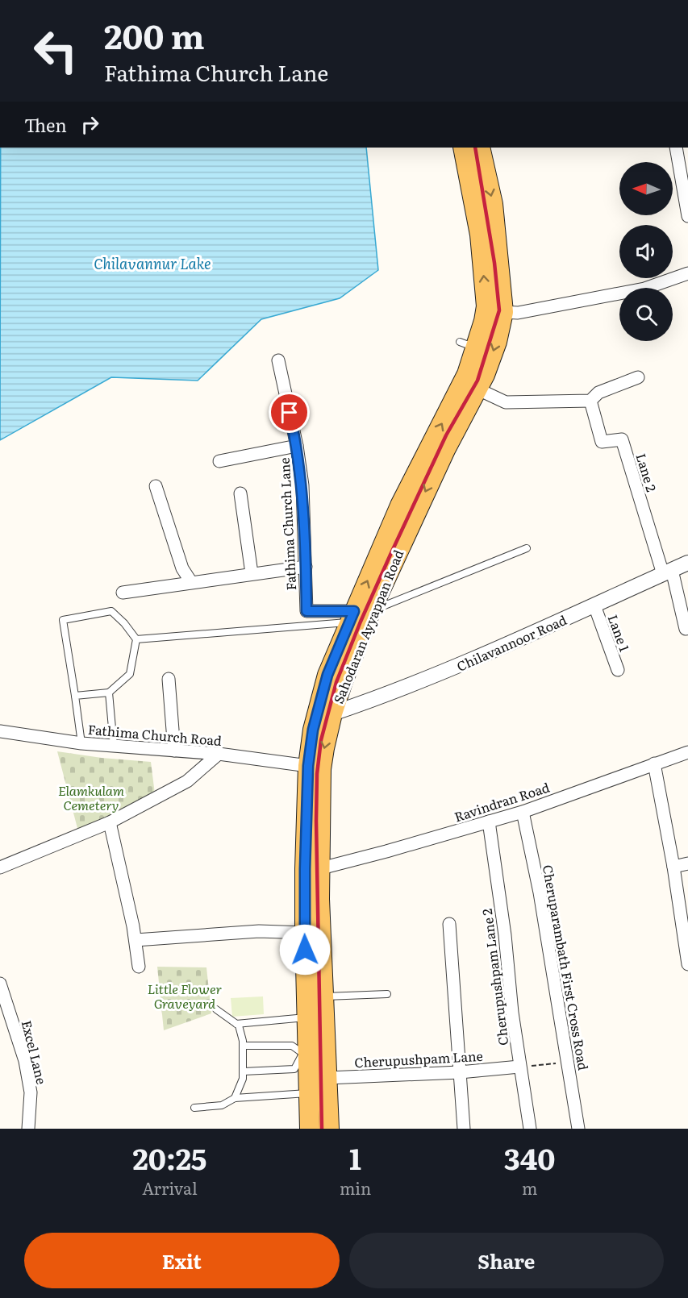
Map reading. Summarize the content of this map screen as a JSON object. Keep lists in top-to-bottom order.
{
  "streets": {
    "main road": ["Sahodaran Ayyappan Road"],
    "street": [
      "Lane 2",
      "Fathima Church Lane",
      "Lane 1",
      "Chilavannoor Road",
      "Fathima Church Road",
      "Ravindran Road",
      "Cheruparambath First Cross Road",
      "Cherupushpam Lane 2",
      "Excel Lane",
      "Cherupushpam Lane"
    ]
  },
  "crossings": [
    ["Lane 2", "Chilavannoor Road"],
    ["Fathima Church Lane", "Sahodaran Ayyappan Road"],
    ["Sahodaran Ayyappan Road", "Chilavannoor Road"],
    ["Sahodaran Ayyappan Road", "Fathima Church Road"],
    ["Sahodaran Ayyappan Road", "Ravindran Road"],
    ["Sahodaran Ayyappan Road", "Cherupushpam Lane"],
    ["Lane 1", "Chilavannoor Road"],
    ["Ravindran Road", "Cheruparambath First Cross Road"],
    ["Ravindran Road", "Cherupushpam Lane 2"],
    ["Cherupushpam Lane 2", "Cherupushpam Lane"]
  ],
  "water": ["Chilavannur Lake"],
  "parks": ["Elamkulam Cemetery", "Little Flower Graveyard"],
  "north": "left",
  "page": {
    "turn": ["200 m", "Fathima Church Lane"],
    "then": "Then",
    "eta": [
      "20:25",
      "Arrival",
      "1",
      "min",
      "340",
      "m"
    ],
    "buttons": ["Exit", "Share"]
  }
}
